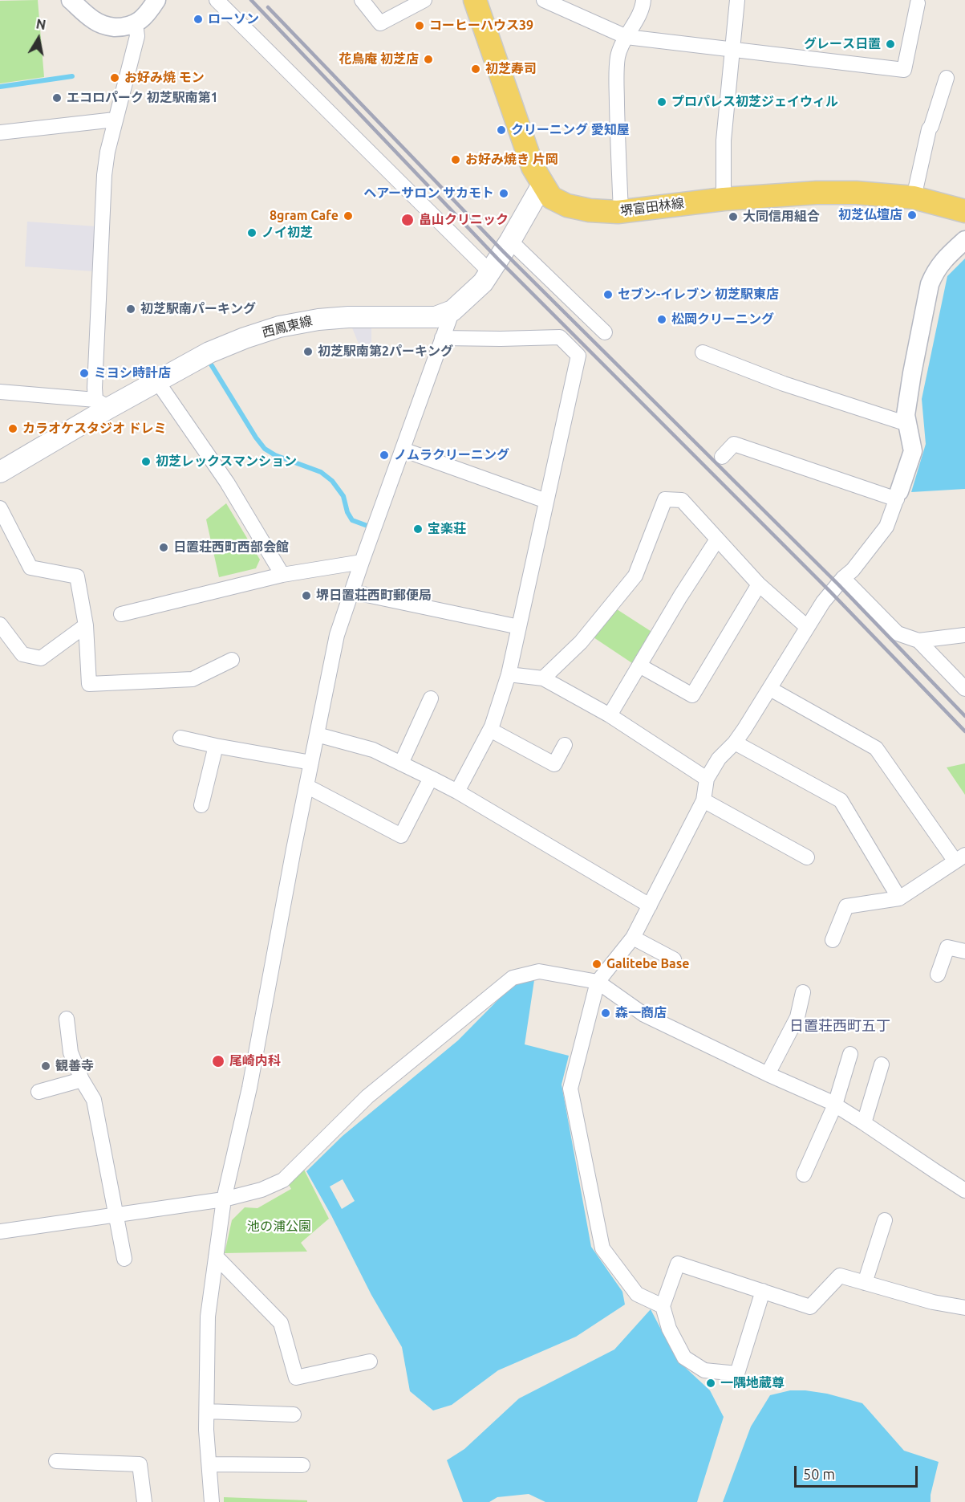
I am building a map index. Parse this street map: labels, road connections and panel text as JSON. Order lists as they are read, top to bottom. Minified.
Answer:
{"streets":{"main road":["堺富田林線","西鳳東線"]},"crossings":[["堺富田林線","西鳳東線"]],"districts":["日置荘西町五丁"],"parks":["池の浦公園"],"places":["ローソン","コーヒーハウス39","グレース日置","花鳥庵 初芝店","初芝寿司","お好み焼 モン","エコロパーク 初芝駅南第1","プロパレス初芝ジェイウィル","クリーニング 愛知屋","お好み焼き 片岡","ヘアーサロン サカモト","初芝仏壇店","8gram Cafe","大同信用組合","畠山クリニック","ノイ初芝","セブン-イレブン 初芝駅東店","初芝駅南パーキング","松岡クリーニング","初芝駅南第2パーキング","ミヨシ時計店","カラオケスタジオ ドレミ","ノムラクリーニング","初芝レックスマンション","宝楽荘","日置荘西町西部会館","堺日置荘西町郵便局","Galitebe Base","森一商店","尾崎内科","観善寺","一隅地蔵尊"],"scale_bar":"50 m","north":"top"}
